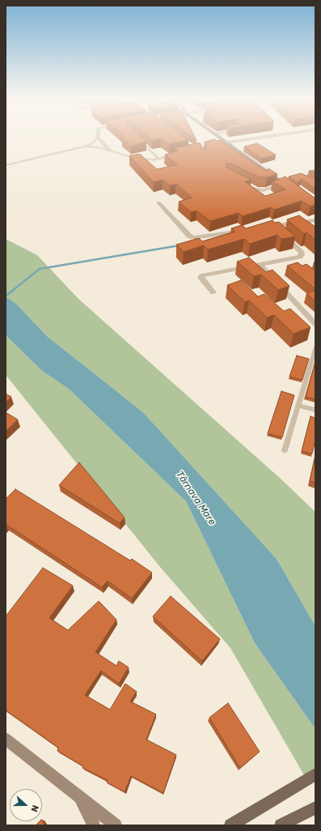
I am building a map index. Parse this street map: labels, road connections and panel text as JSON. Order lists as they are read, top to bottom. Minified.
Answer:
{"water":["Târnava Mare"],"north":"right"}
